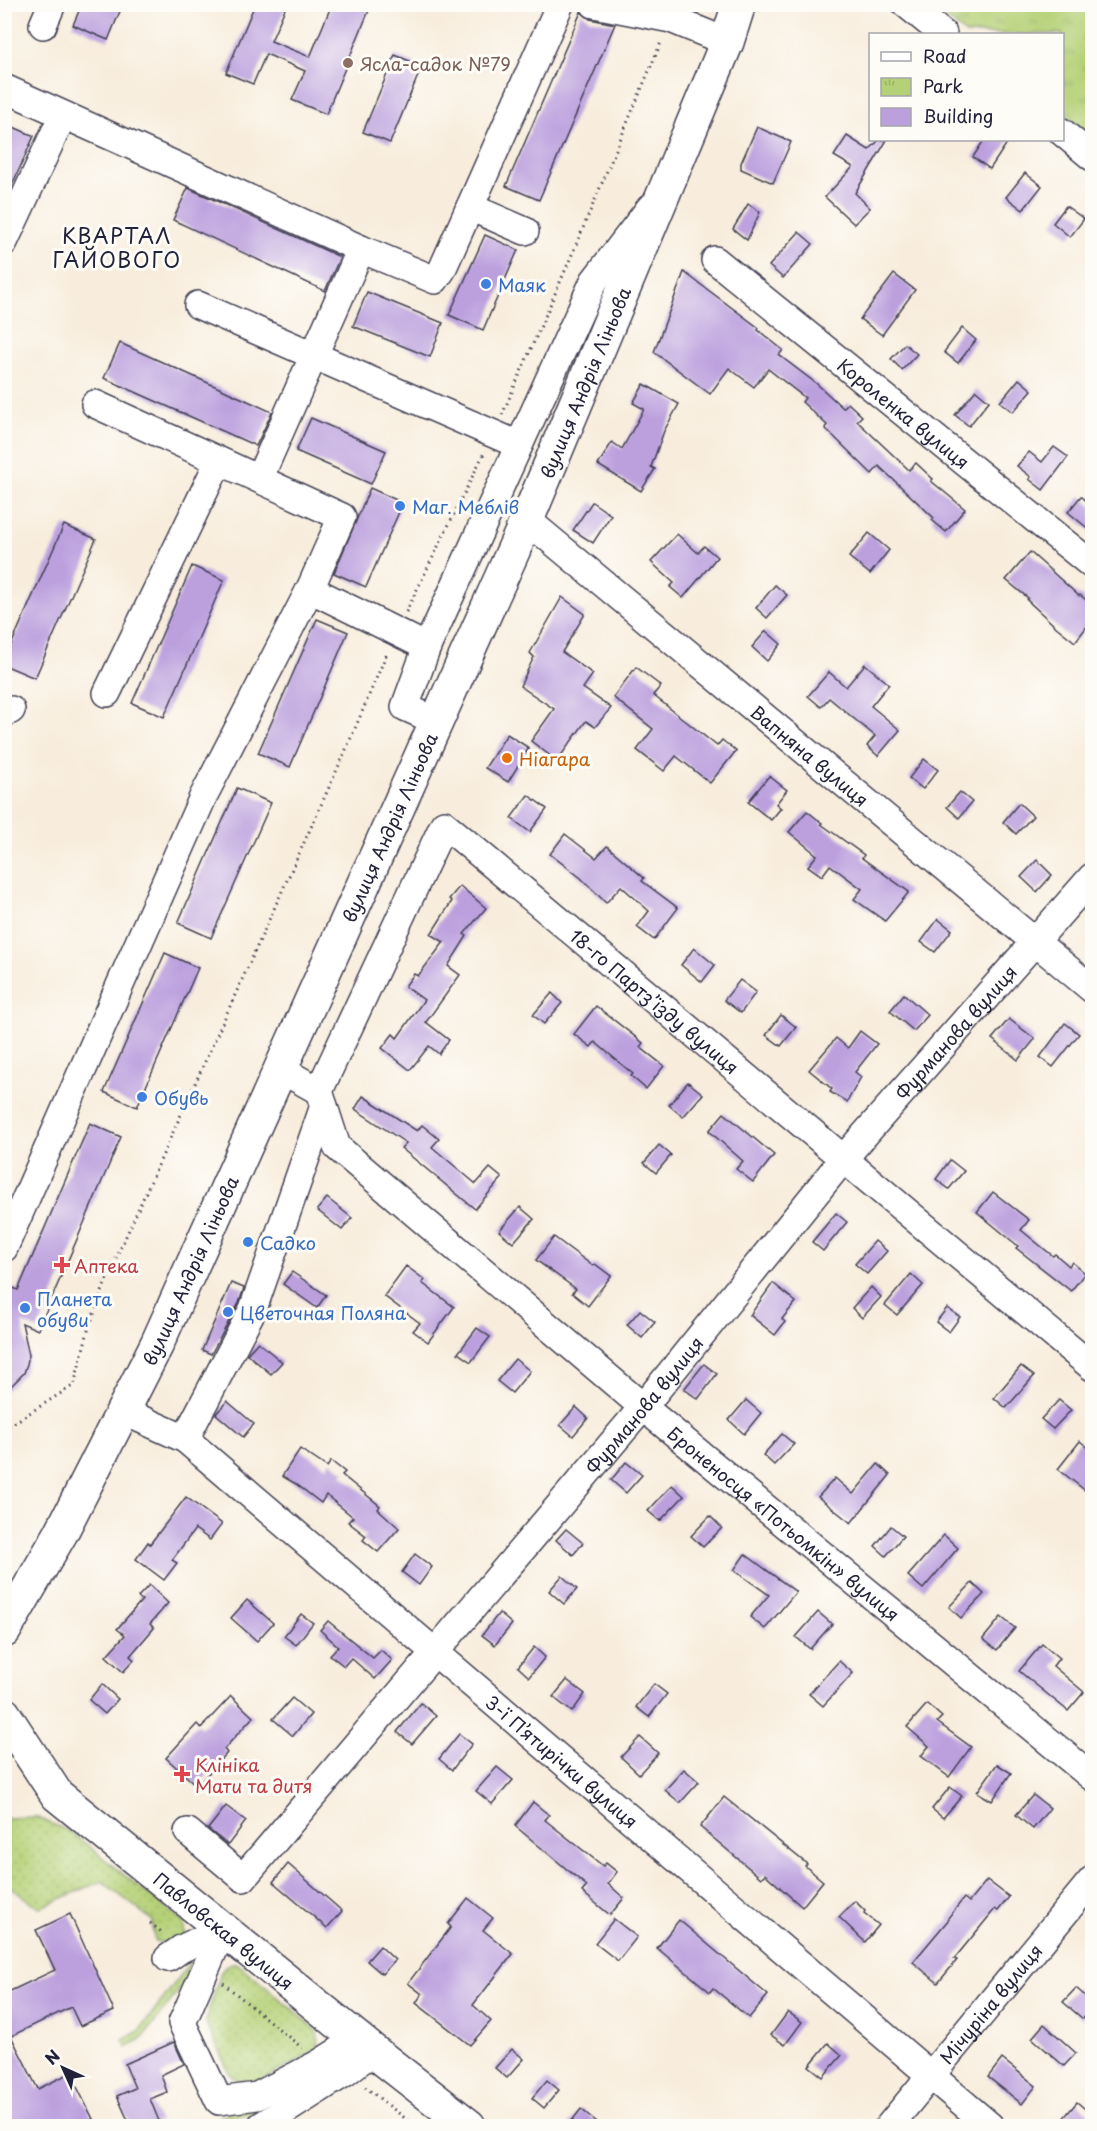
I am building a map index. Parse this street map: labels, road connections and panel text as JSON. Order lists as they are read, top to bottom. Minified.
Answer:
{"streets":{"main road":["вулиця Андрія Ліньова","Павловская вулиця"],"street":["Короленка вулиця","Вапняна вулиця","18-го Партз’їзду вулиця","Фурманова вулиця","Броненосця «Потьомкін» вулиця","3-ї П’ятирічки вулиця","Мічуріна вулиця"]},"crossings":[["вулиця Андрія Ліньова","Вапняна вулиця"],["вулиця Андрія Ліньова","3-ї П’ятирічки вулиця"],["Вапняна вулиця","Фурманова вулиця"],["18-го Партз’їзду вулиця","Фурманова вулиця"],["18-го Партз’їзду вулиця","Броненосця «Потьомкін» вулиця"],["Фурманова вулиця","Броненосця «Потьомкін» вулиця"],["Фурманова вулиця","3-ї П’ятирічки вулиця"],["3-ї П’ятирічки вулиця","Мічуріна вулиця"]],"districts":["КВАРТАЛ ГАЙОВОГО"],"places":{"other":["Ясла-садок №79","Маяк","Маг. Меблів","Ніагара","Обувь","Садко","Планета обуви","Цветочная Поляна"],"health":["Аптека","Клініка Мати та дитя"]},"legend":["Road","Park","Building"],"north":"top left"}
